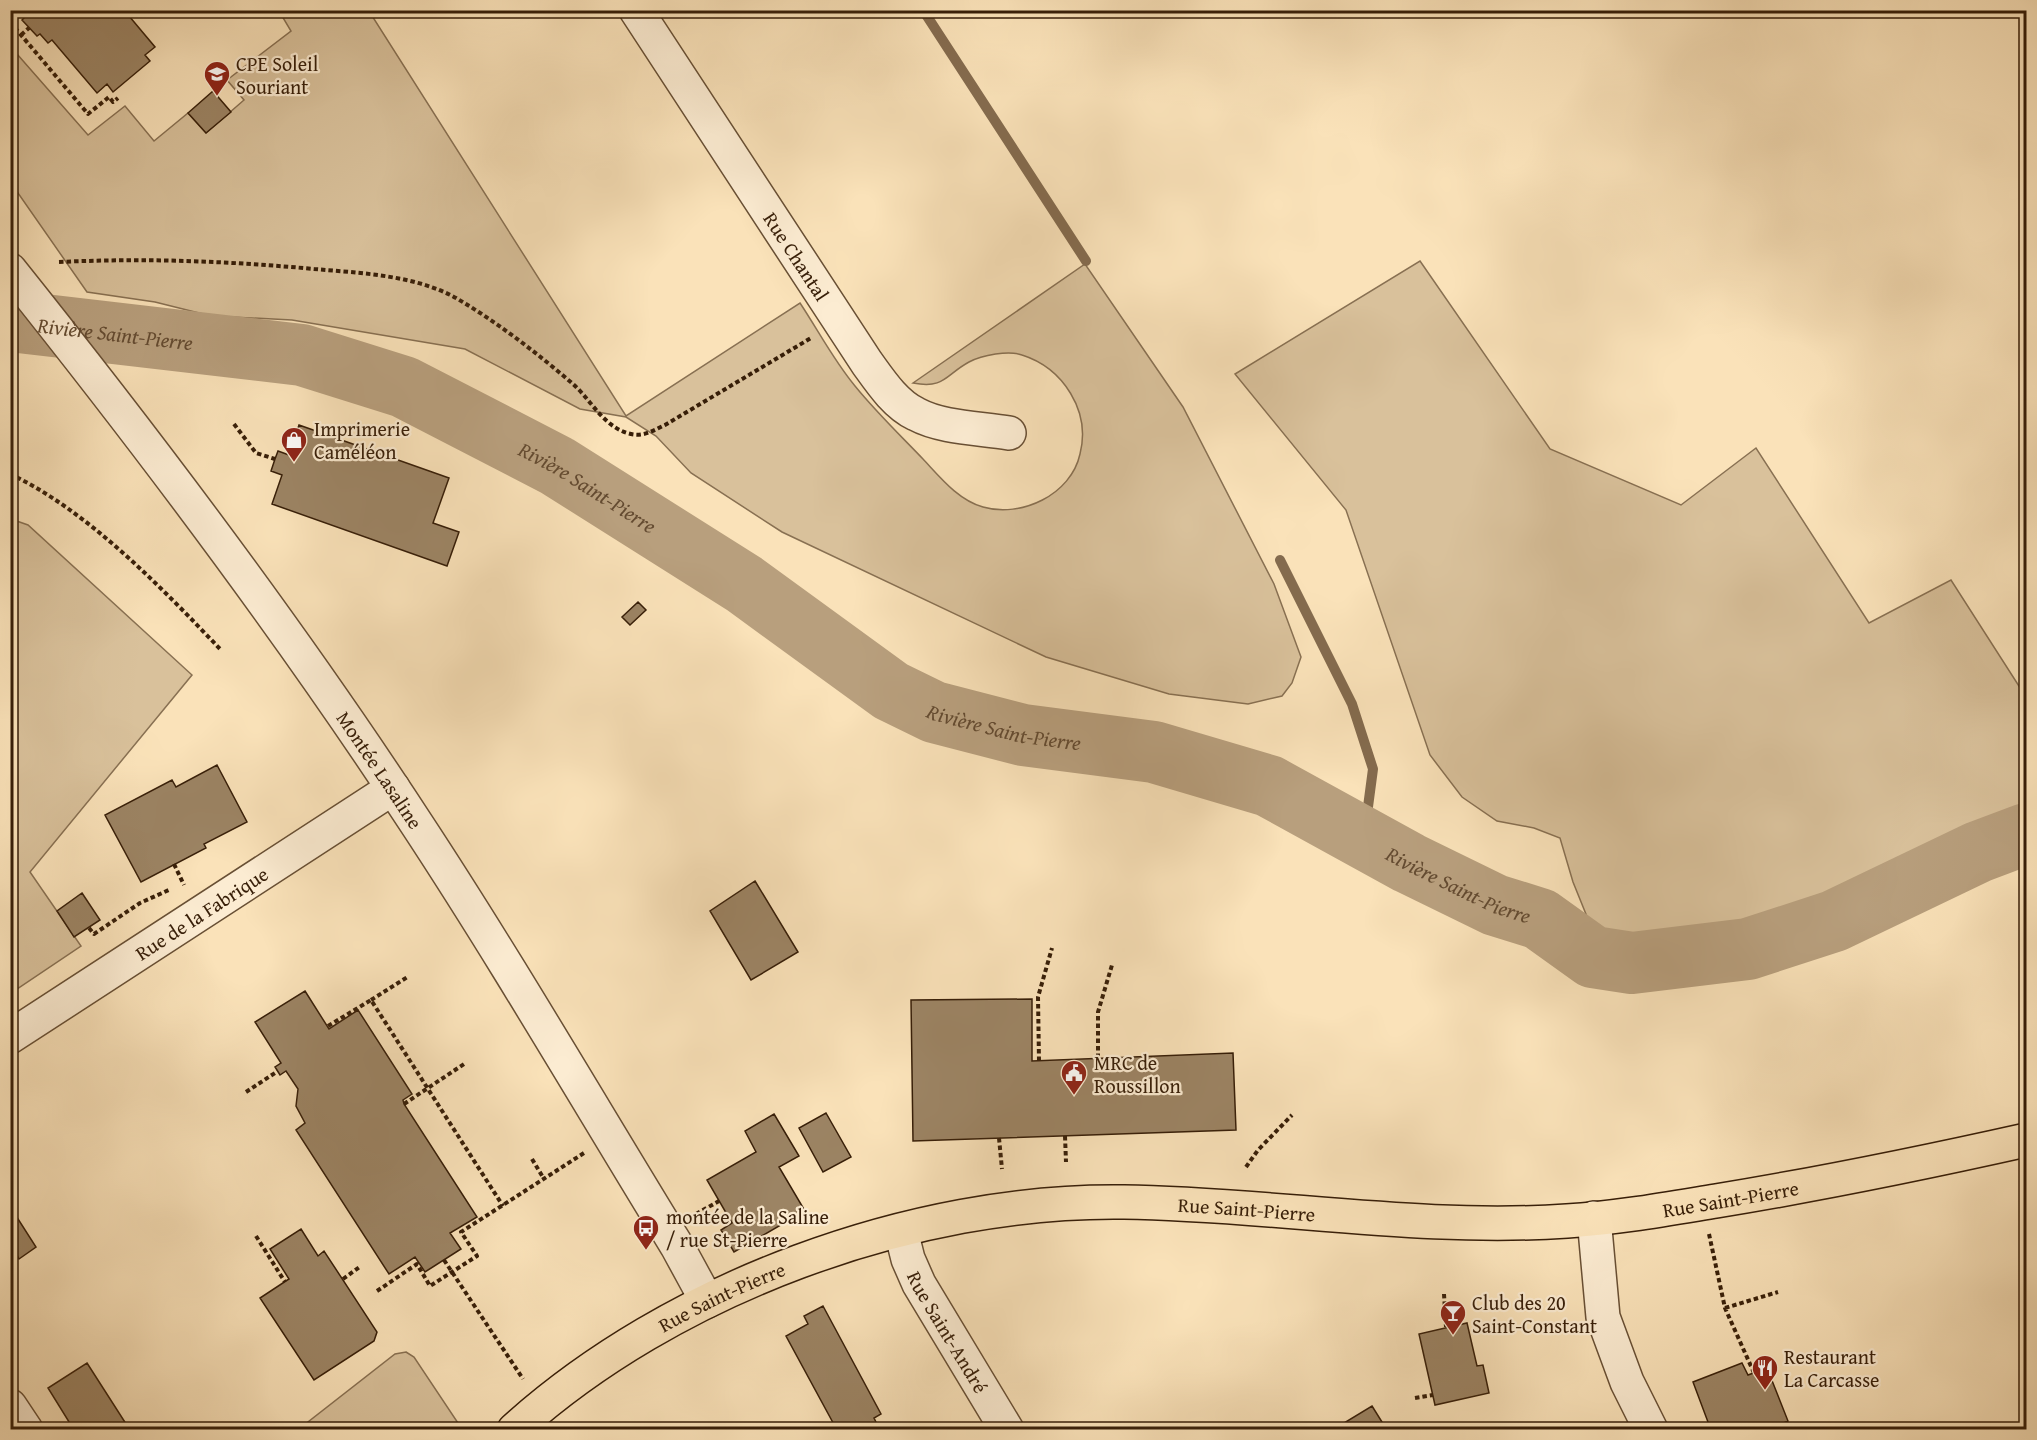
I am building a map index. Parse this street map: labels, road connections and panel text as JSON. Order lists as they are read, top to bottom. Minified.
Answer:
{"streets":{"main road":["Rue Saint-Pierre"],"street":["Rue Chantal","Montée Lasaline","Rue de la Fabrique","Rue Saint-André"]},"crossings":[["Montée Lasaline","Rue de la Fabrique"],["Montée Lasaline","Rue Saint-Pierre"],["Rue Saint-Pierre","Rue Saint-André"]],"water":["Rivière Saint-Pierre"],"places":{"school or university":["CPE Soleil Souriant"],"shop":["Imprimerie Caméléon"],"public building":["MRC de Roussillon"],"bus stop":["montée de la Saline / rue St-Pierre"],"bar":["Club des 20 Saint-Constant"],"restaurant":["Restaurant La Carcasse"]}}
